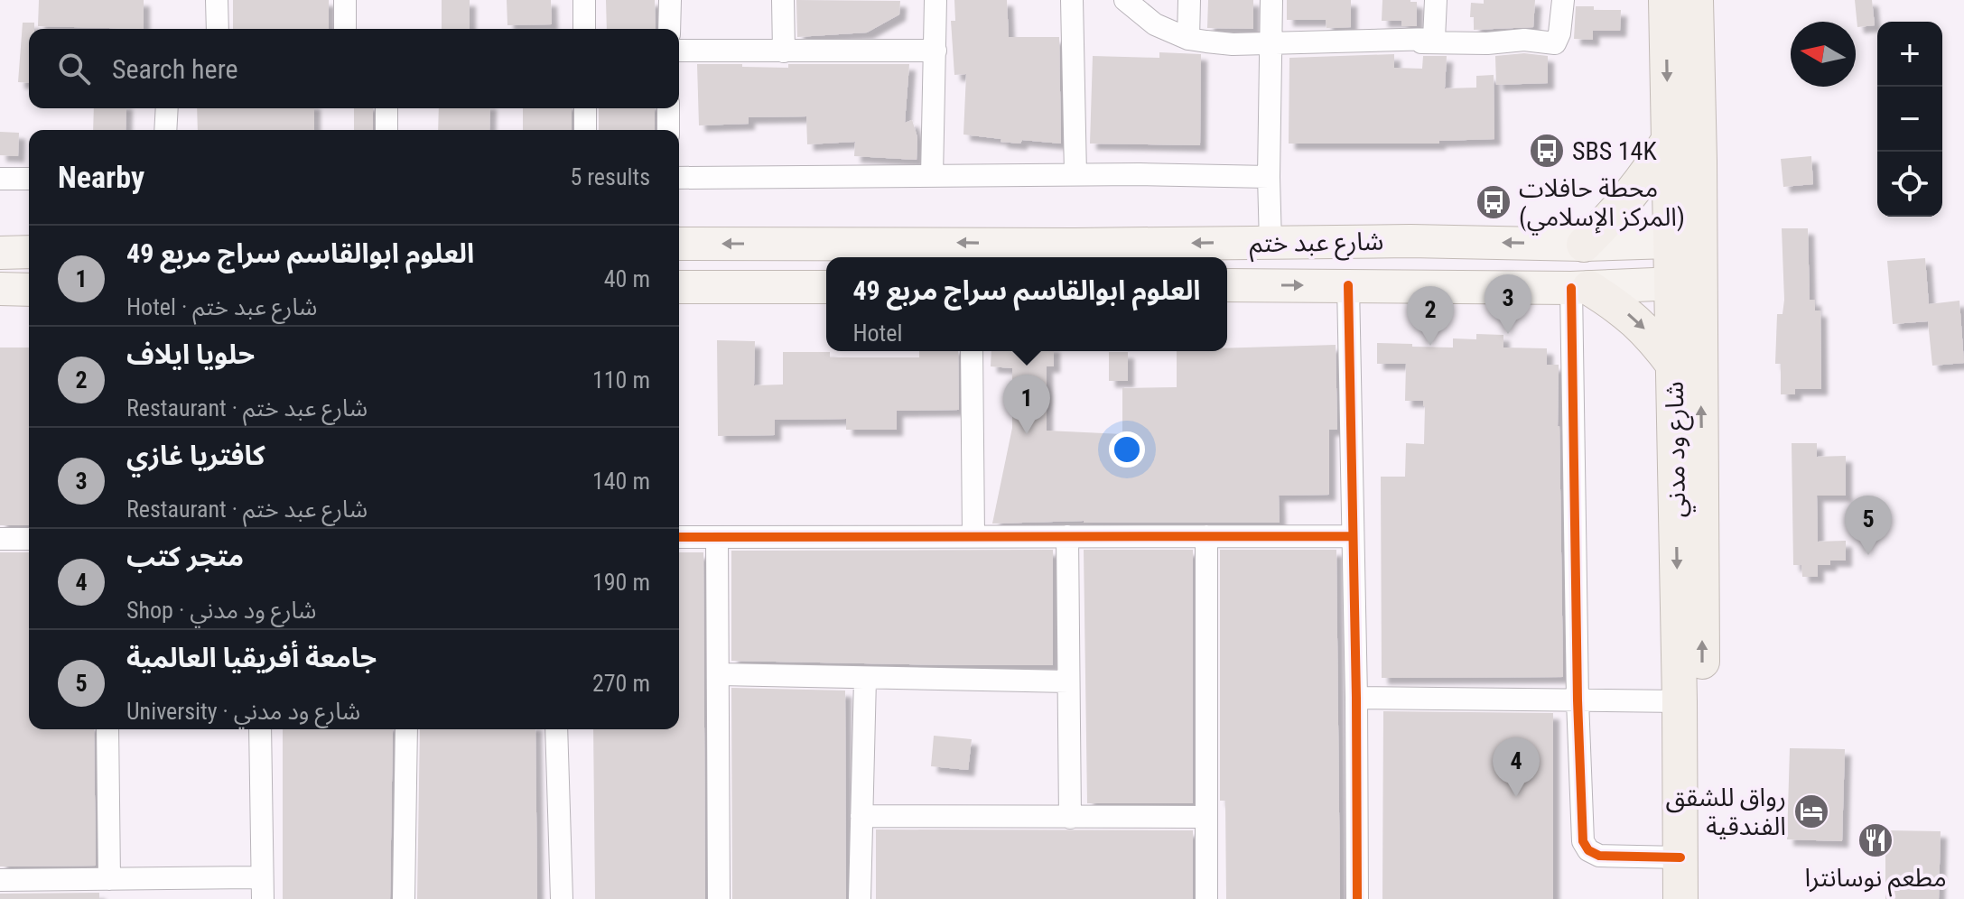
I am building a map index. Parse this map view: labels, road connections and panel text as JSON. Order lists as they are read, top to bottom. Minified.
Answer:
{"streets":{"highway":["شارع ود مدني"],"main road":["شارع عبد ختم"]},"crossings":[["شارع عبد ختم","شارع ود مدني"]],"places":{"bus stop":["SBS 14K","محطة حافلات (المركز الإسلامي)"],"hotel":["رواق للشقق الفندقية"],"restaurant":["مطعم نوسانترا"]},"north":"left","page":{"map_buttons":["+","−"],"search":"Search here","heading":["Nearby","5 results"],"list":[{"mark":"1","name":"العلوم ابوالقاسم سراج مربع 49","note":"Hotel · شارع عبد ختم","value":"40 m"},{"mark":"2","name":"حلويا ايلاف","note":"Restaurant · شارع عبد ختم","value":"110 m"},{"mark":"3","name":"كافتريا غازي","note":"Restaurant · شارع عبد ختم","value":"140 m"},{"mark":"4","name":"متجر كتب","note":"Shop · شارع ود مدني","value":"190 m"},{"mark":"5","name":"جامعة أفريقيا العالمية","note":"University · شارع ود مدني","value":"270 m"}],"popup":["العلوم ابوالقاسم سراج مربع 49","Hotel"],"pins":["3","2","1","5","4"]}}
